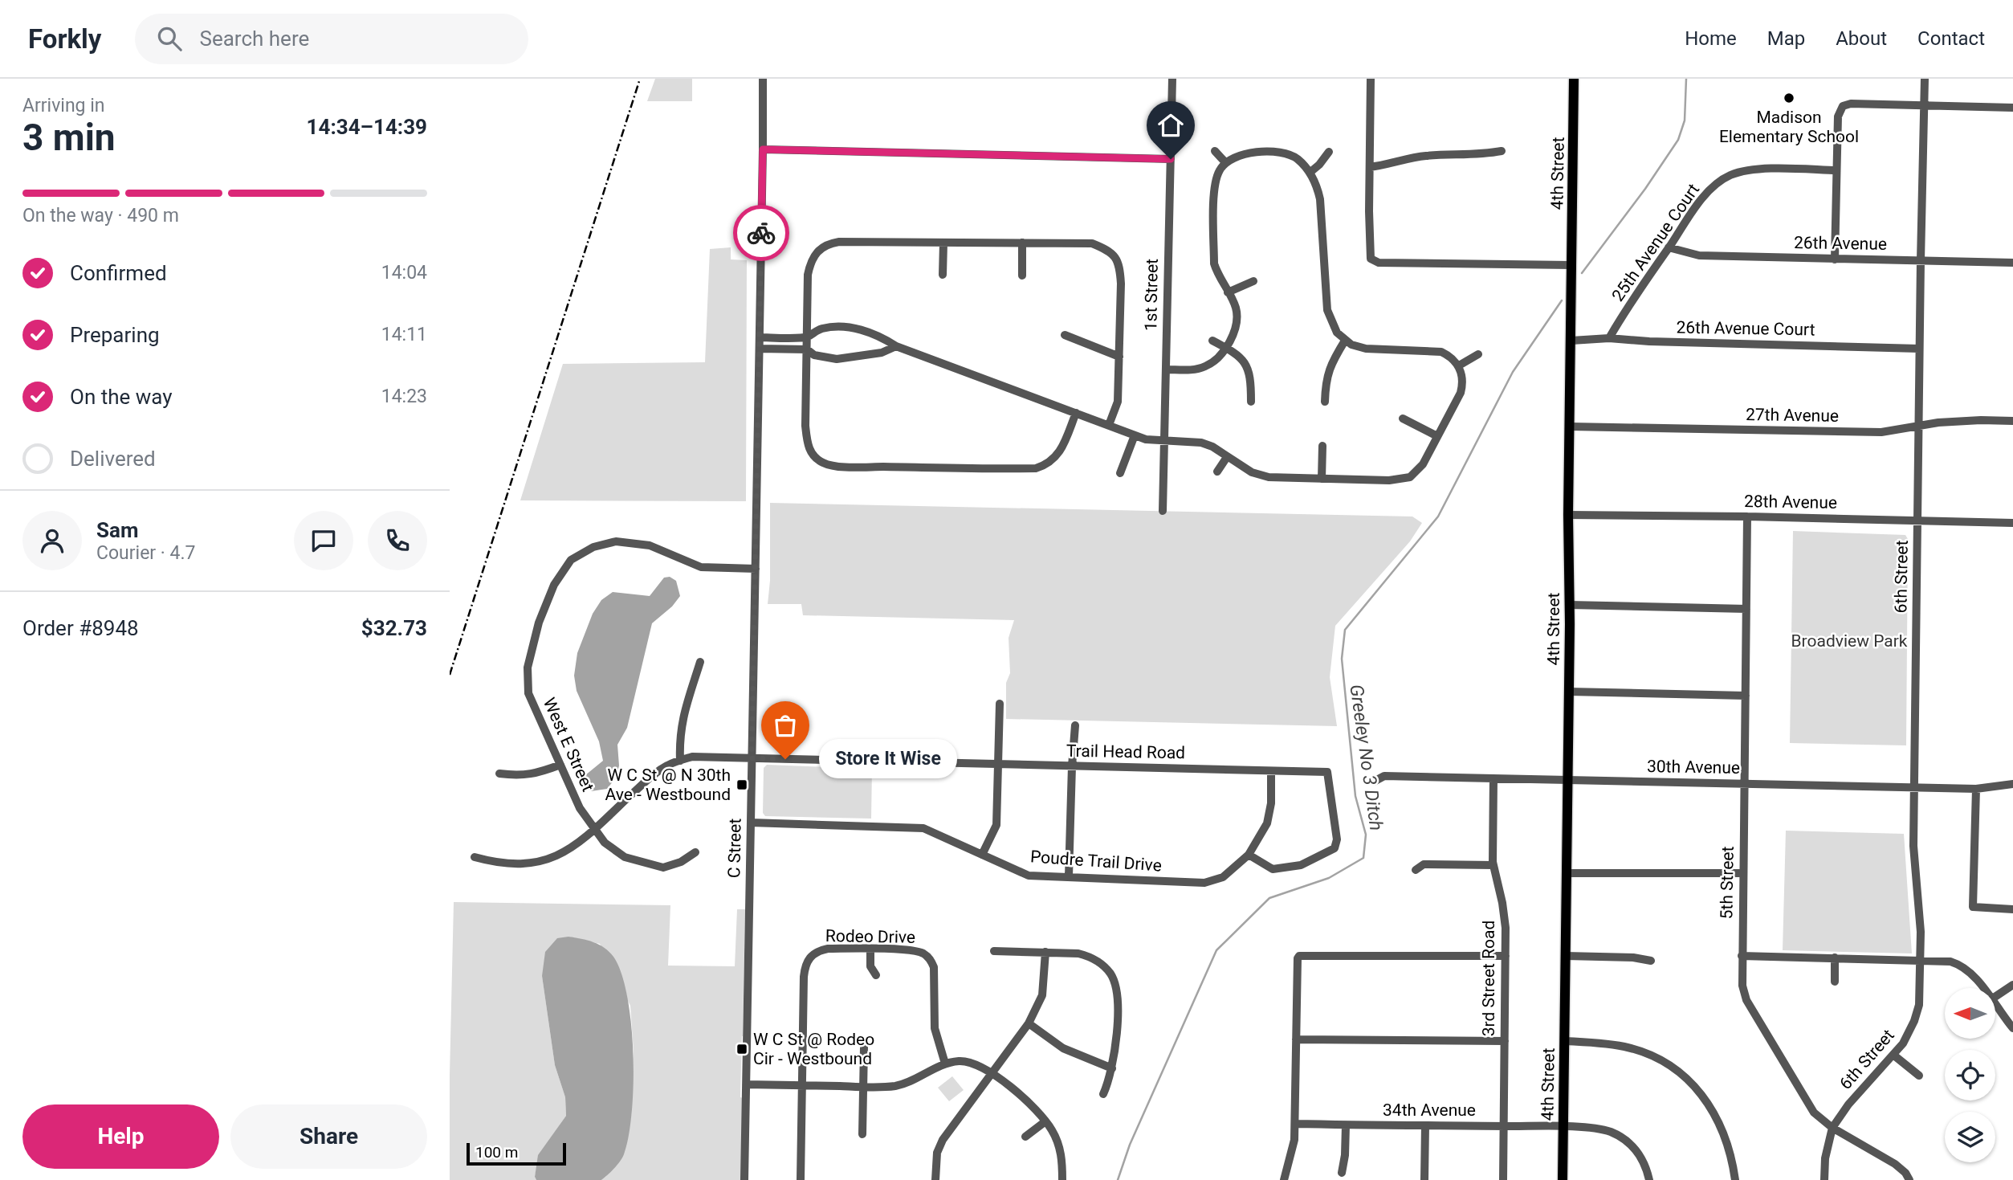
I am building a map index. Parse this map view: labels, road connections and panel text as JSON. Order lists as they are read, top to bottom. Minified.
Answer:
{"streets":{"main road":["4th Street"],"street":["25th Avenue Court","26th Avenue","1st Street","26th Avenue Court","27th Avenue","28th Avenue","6th Street","West E Street","Trail Head Road","30th Avenue","C Street","Poudre Trail Drive","5th Street","Rodeo Drive","3rd Street Road","34th Avenue"]},"crossings":[["4th Street","26th Avenue Court"],["4th Street","27th Avenue"],["4th Street","28th Avenue"],["4th Street","30th Avenue"],["4th Street","34th Avenue"],["25th Avenue Court","26th Avenue"],["25th Avenue Court","26th Avenue Court"],["26th Avenue","6th Street"],["26th Avenue Court","6th Street"],["27th Avenue","6th Street"],["28th Avenue","6th Street"],["28th Avenue","5th Street"],["6th Street","30th Avenue"],["6th Street","5th Street"],["West E Street","Trail Head Road"],["West E Street","C Street"],["Trail Head Road","C Street"],["Trail Head Road","Poudre Trail Drive"],["30th Avenue","5th Street"],["30th Avenue","3rd Street Road"],["C Street","Poudre Trail Drive"],["3rd Street Road","34th Avenue"]],"water":["Greeley No 3 Ditch"],"parks":["Broadview Park"],"places":{"other":["Madison Elementary School","Store It Wise"],"transit":["W C St @ N 30th Ave - Westbound","W C St @ Rodeo Cir - Westbound"]},"scale_bar":"100 m","north":"left","page":{"header":"Forkly","search":"Search here","nav":["Home","Map","About","Contact"],"heading":["3 min","Arriving in","14:34–14:39"],"panel":["Sam","Courier · 4.7","Order #8948","$32.73"],"bar":"On the way · 490 m","list":[["Confirmed","14:04"],["Preparing","14:11"],["On the way","14:23"],"Delivered"],"bubble":"Store It Wise","buttons":["Help","Share"],"scale":"100 m"}}
